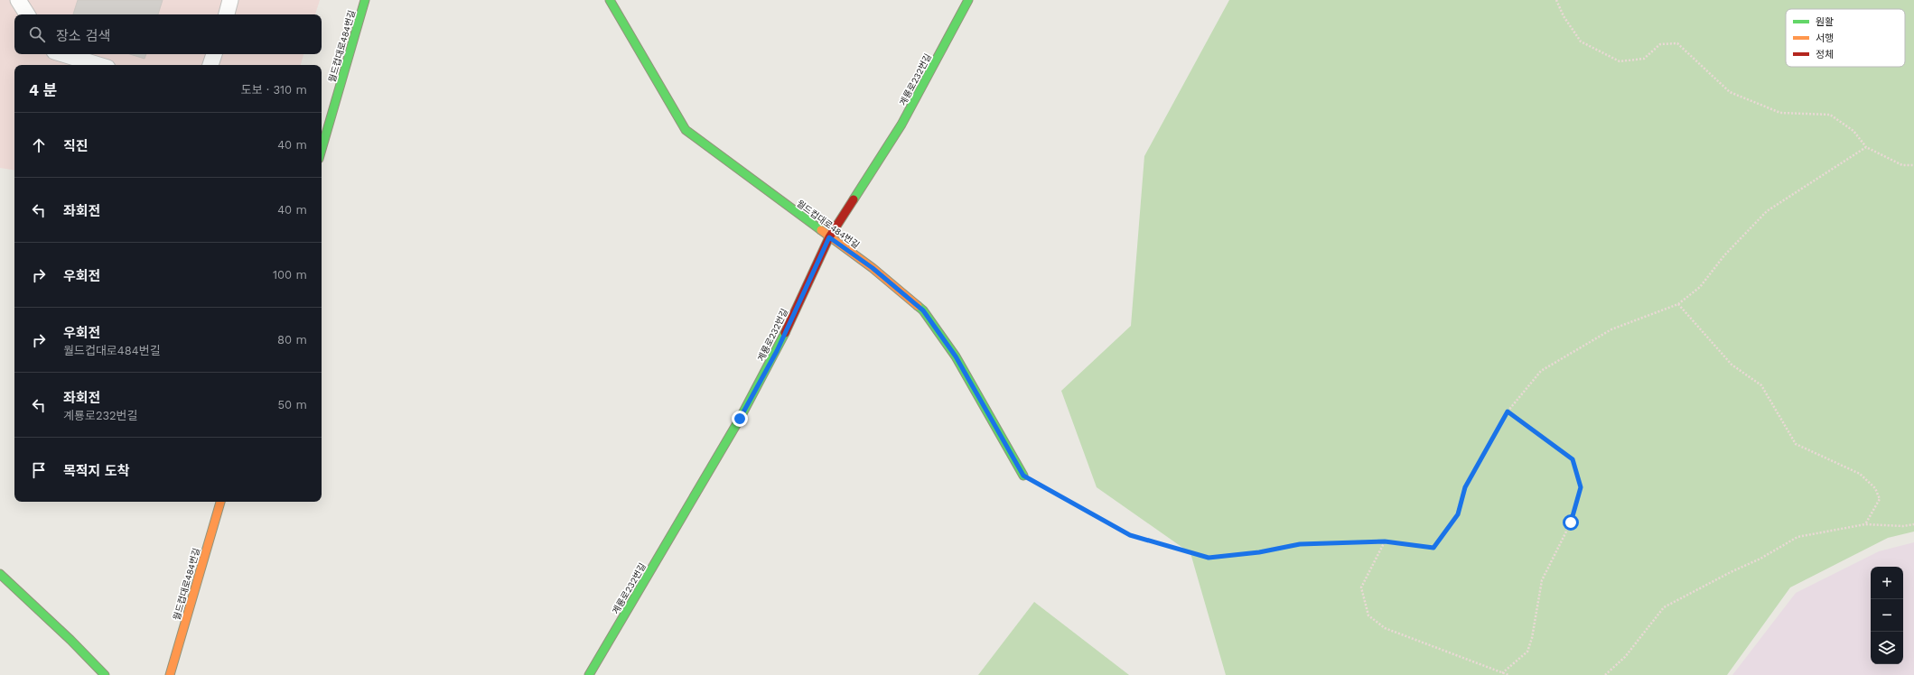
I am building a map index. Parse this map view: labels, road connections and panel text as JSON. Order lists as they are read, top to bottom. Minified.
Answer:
{"streets":{"street":["월드컵대로484번길","계룡로232번길"]},"crossings":[["월드컵대로484번길","계룡로232번길"]],"legend":["원활","서행","정체"],"page":{"search":"장소 검색","heading":["4 분","도보 · 310 m"],"list":[["직진","40 m"],["좌회전","40 m"],["우회전","100 m"],["우회전","월드컵대로484번길","80 m"],["좌회전","계룡로232번길","50 m"],"목적지 도착"],"map_buttons":["+","−"]}}
